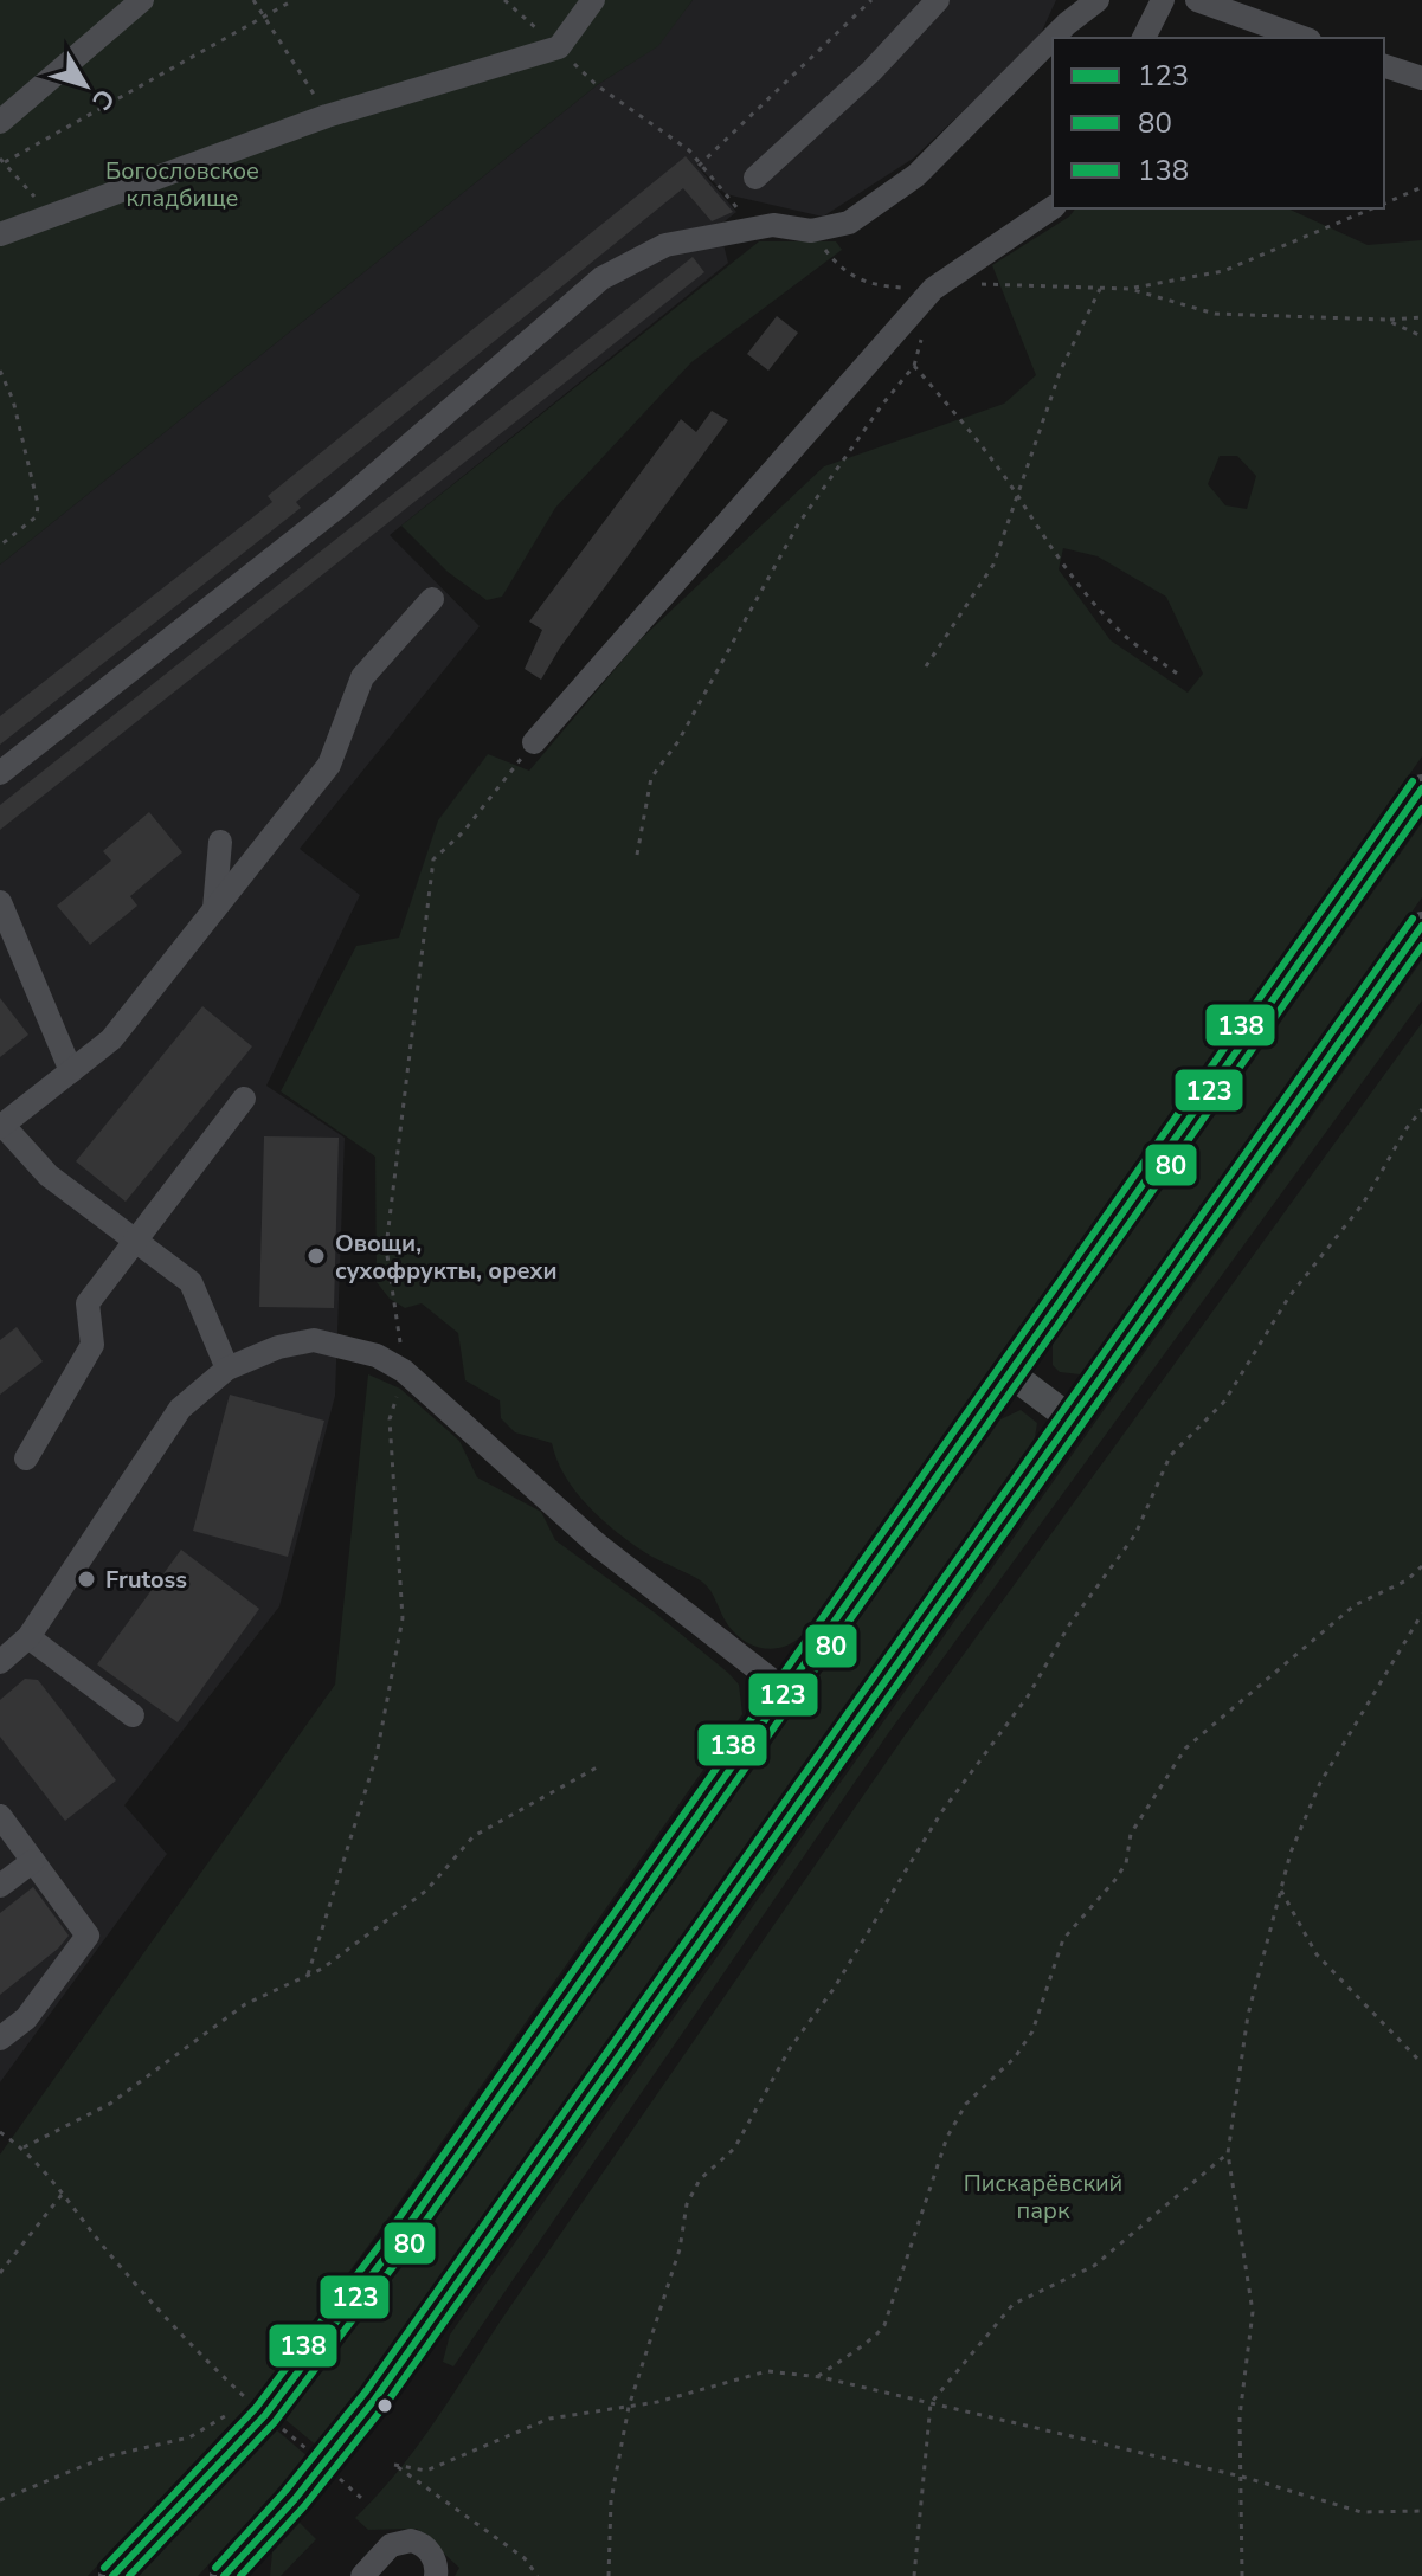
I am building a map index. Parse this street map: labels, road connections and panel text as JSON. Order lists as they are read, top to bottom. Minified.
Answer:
{"parks":["Богословское кладбище","Пискарёвский парк"],"places":["Овощи, сухофрукты, орехи","Frutoss"],"lines":["transit line 138","transit line 123","transit line 80"],"legend":["123","80","138"],"north":"bottom right"}
